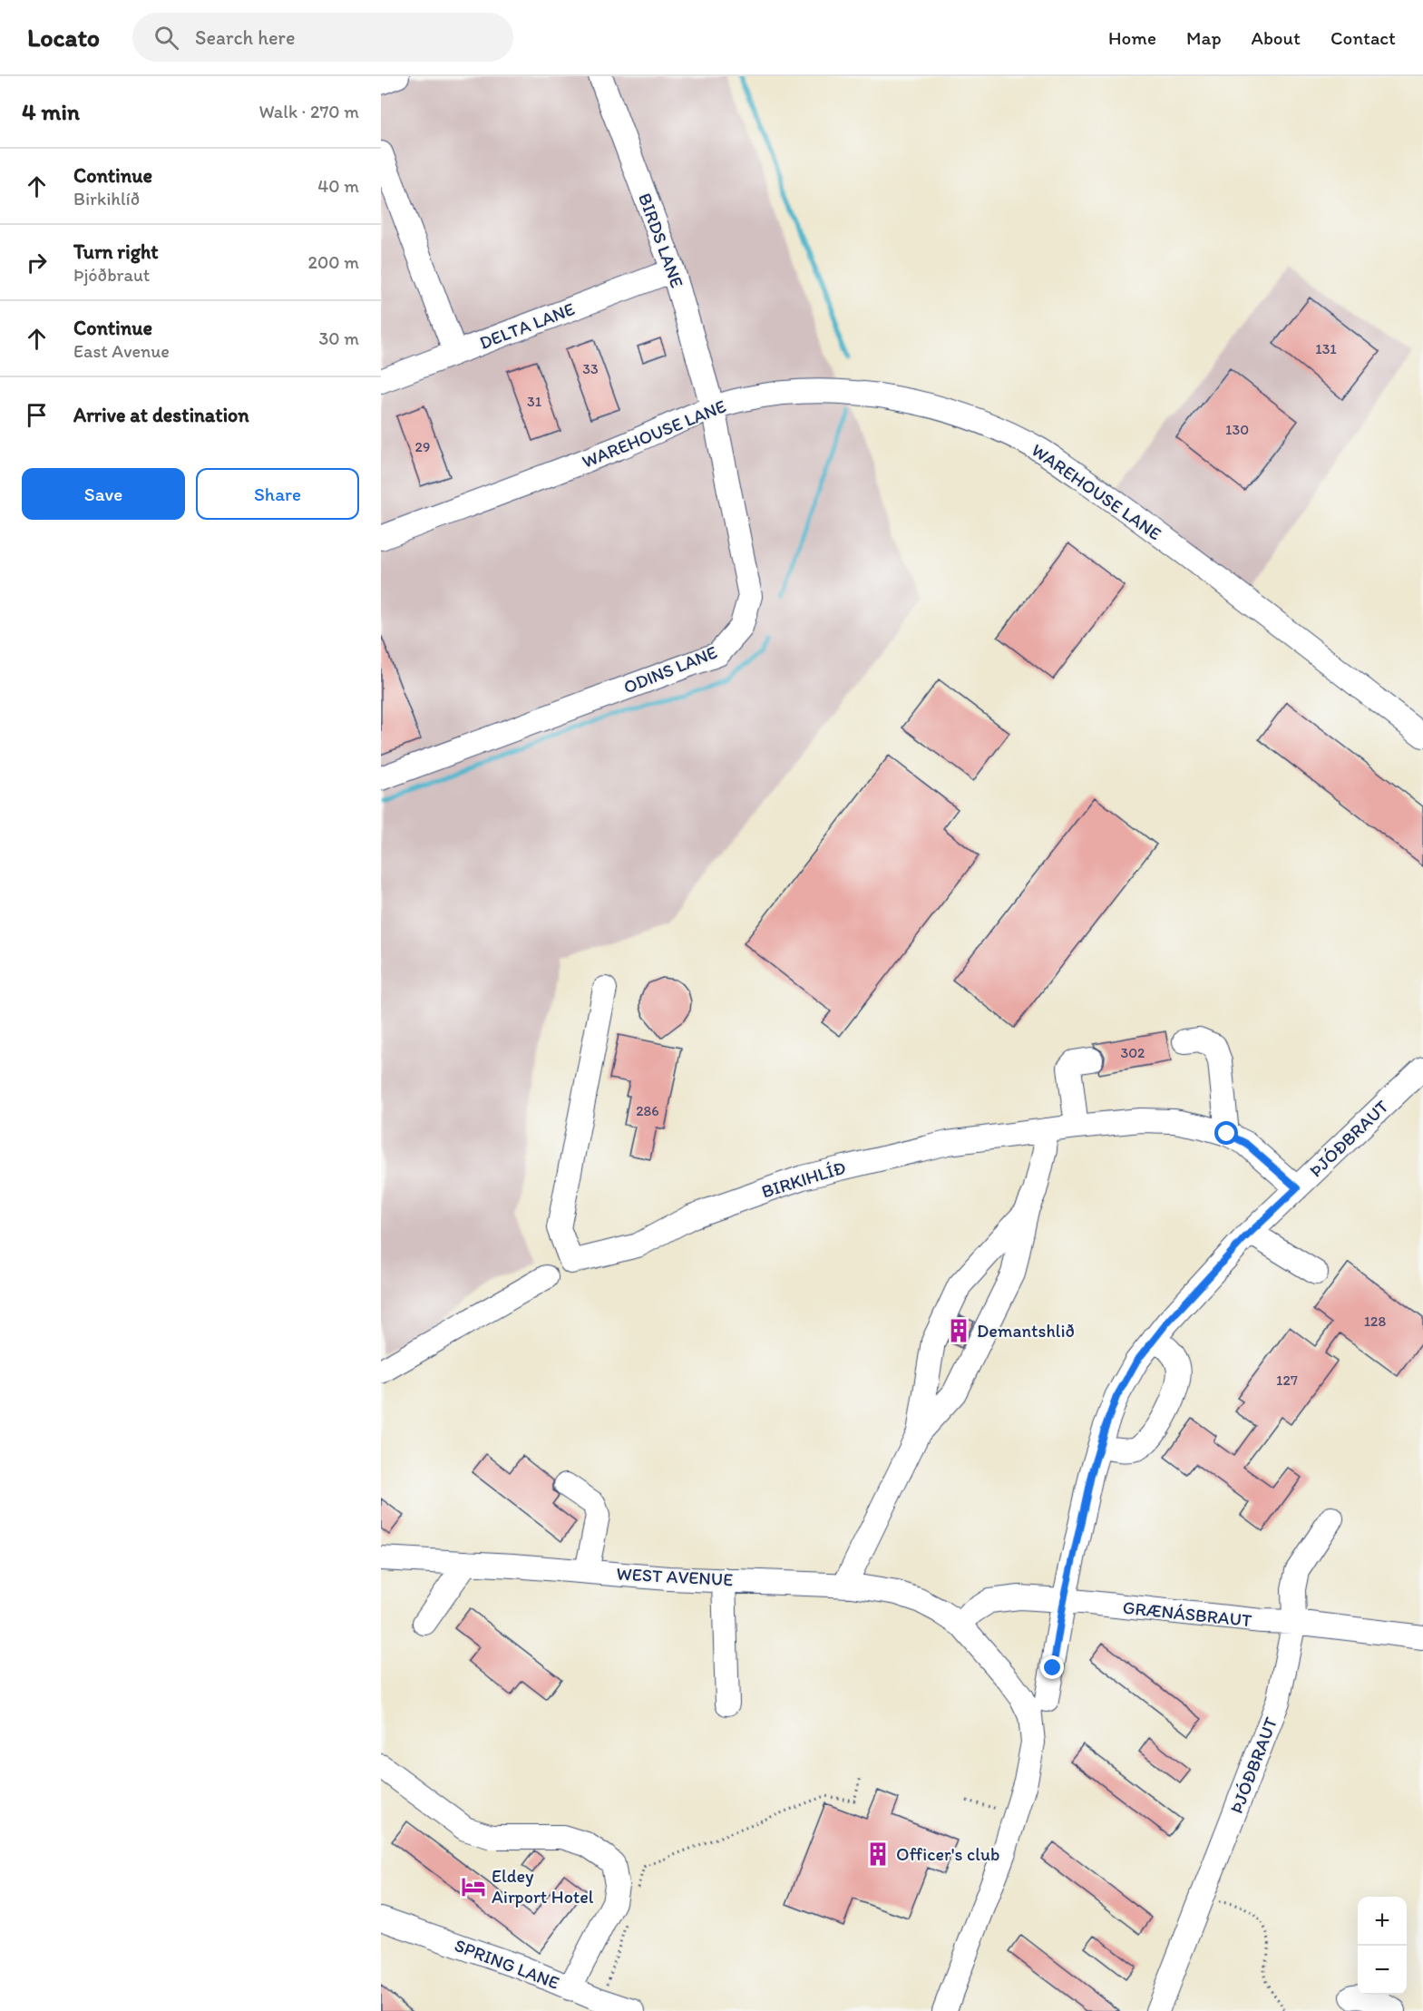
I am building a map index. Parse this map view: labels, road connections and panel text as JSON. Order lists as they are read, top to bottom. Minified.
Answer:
{"streets":{"street":["BIRDS LANE","DELTA LANE","WAREHOUSE LANE","ODINS LANE","ÞJÓÐBRAUT","BIRKIHLÍÐ","WEST AVENUE","GRÆNÁSBRAUT","SPRING LANE"]},"crossings":[["BIRDS LANE","DELTA LANE"],["BIRDS LANE","WAREHOUSE LANE"],["BIRDS LANE","ODINS LANE"],["WAREHOUSE LANE","ODINS LANE"],["ÞJÓÐBRAUT","BIRKIHLÍÐ"],["ÞJÓÐBRAUT","GRÆNÁSBRAUT"],["WEST AVENUE","GRÆNÁSBRAUT"]],"places":{"building":["Demantshlið","Officer's club"],"hotel":["Eldey Airport Hotel"]},"house_numbers":["131","33","31","130","29","302","286","128","127"],"page":{"header":"Locato","search":"Search here","nav":["Home","Map","About","Contact"],"heading":["4 min","Walk · 270 m"],"list":[["Continue","Birkihlíð","40 m"],["Turn right","Þjóðbraut","200 m"],["Continue","East Avenue","30 m"],"Arrive at destination"],"buttons":["Save","Share"],"map_buttons":["+","−"]}}
